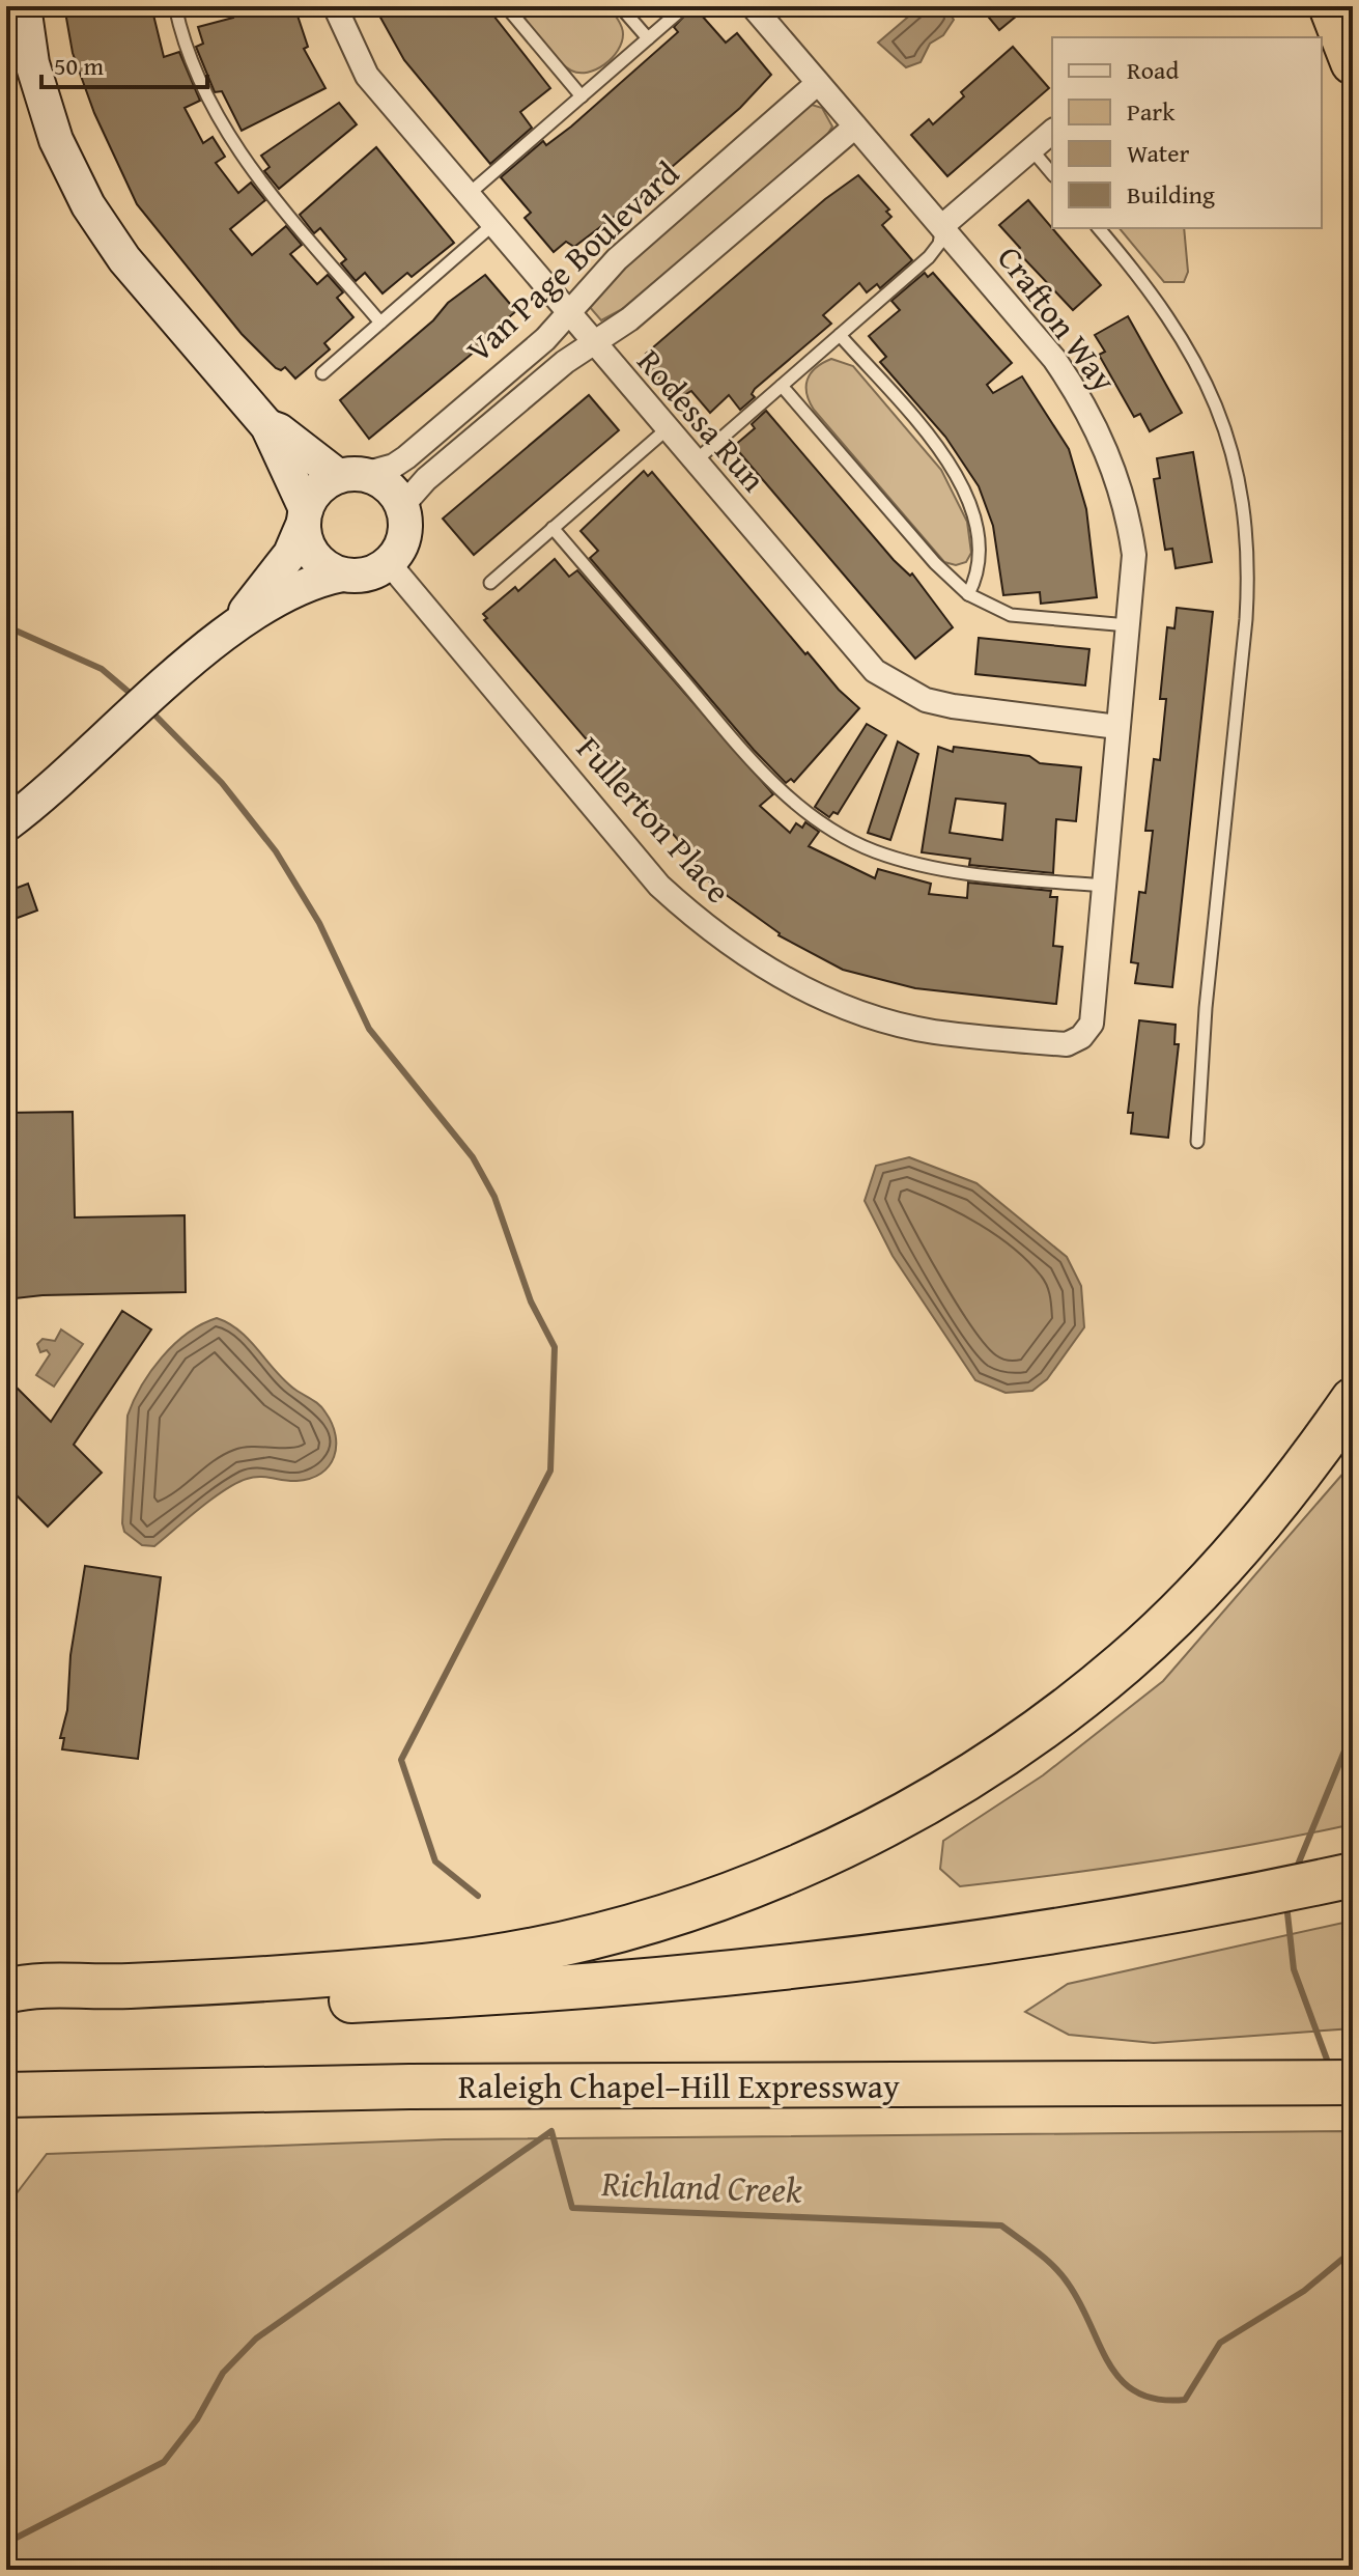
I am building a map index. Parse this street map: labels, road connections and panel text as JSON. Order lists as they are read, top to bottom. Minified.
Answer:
{"streets":{"highway":["Raleigh Chapel–Hill Expressway"],"street":["Van Page Boulevard","Crafton Way","Rodessa Run","Fullerton Place"]},"crossings":[["Van Page Boulevard","Crafton Way"],["Van Page Boulevard","Rodessa Run"],["Van Page Boulevard","Fullerton Place"],["Crafton Way","Rodessa Run"],["Crafton Way","Fullerton Place"]],"water":["Richland Creek"],"legend":["Road","Park","Water","Building"],"scale_bar":"50 m"}
